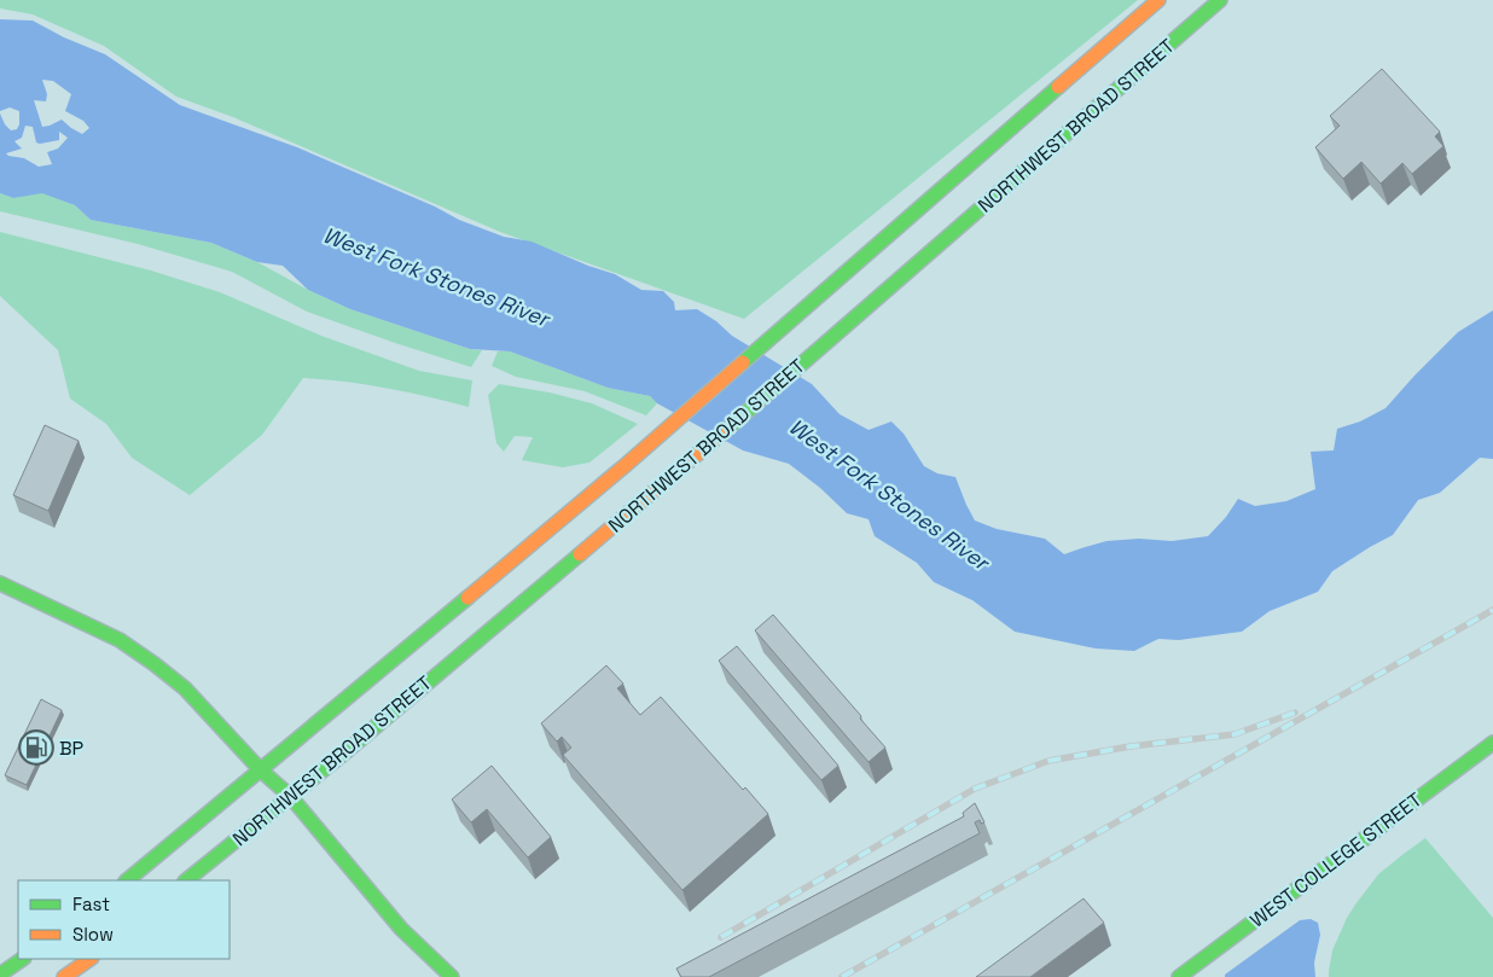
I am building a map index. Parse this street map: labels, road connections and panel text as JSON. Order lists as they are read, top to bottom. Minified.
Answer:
{"streets":{"main road":["NORTHWEST BROAD STREET","WEST COLLEGE STREET"]},"water":["West Fork Stones River"],"places":{"fuel station":["BP"]},"legend":["Fast","Slow"]}
